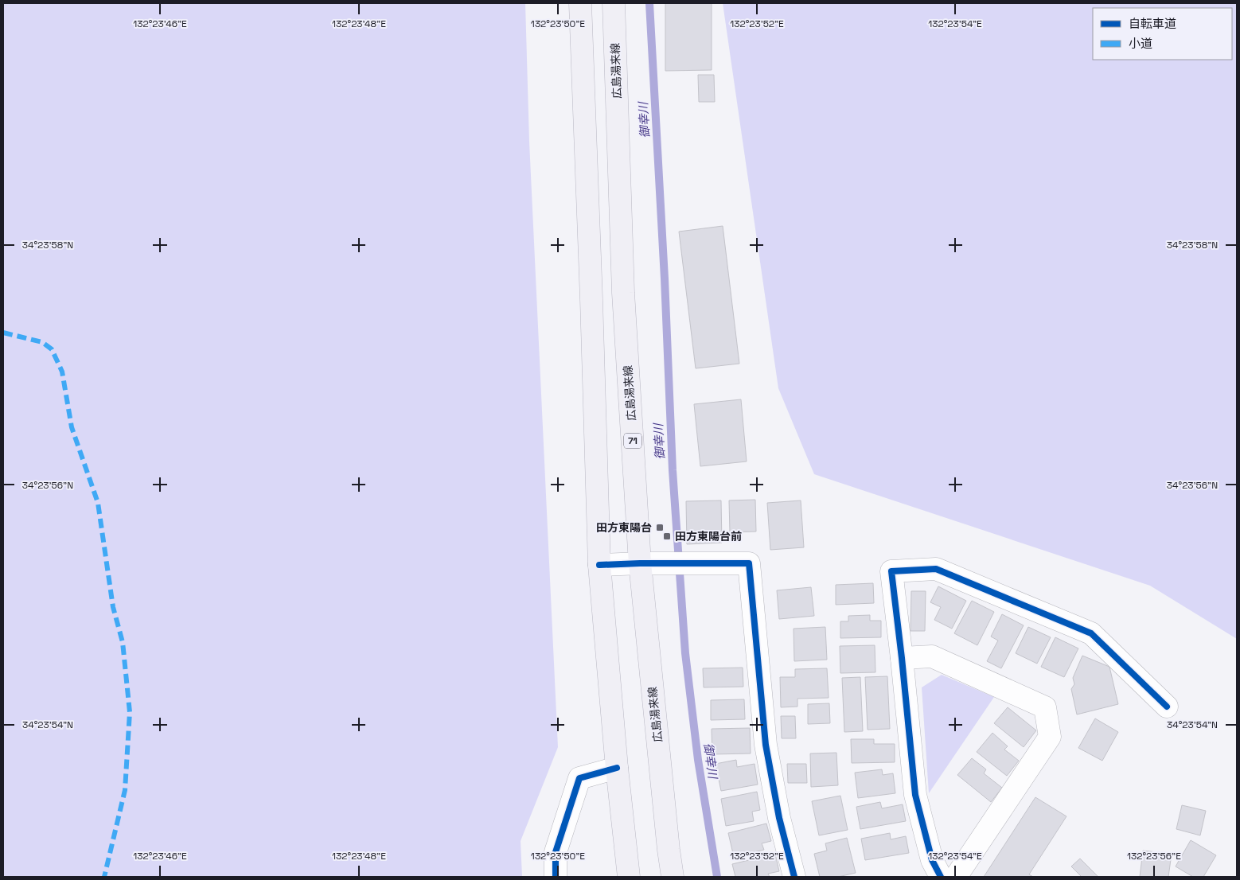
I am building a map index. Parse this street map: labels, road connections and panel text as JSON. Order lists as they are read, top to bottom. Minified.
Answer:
{"streets":{"main road":["広島湯来線","71"]},"water":["御幸川"],"places":{"transit":["田方東陽台","田方東陽台前"]},"legend":["自転車道","小道"],"coordinates":["132°23'46\"E","132°23'48\"E","132°23'50\"E","132°23'52\"E","132°23'54\"E","34°23'58\"N","34°23'56\"N","34°23'54\"N","132°23'56\"E"]}
